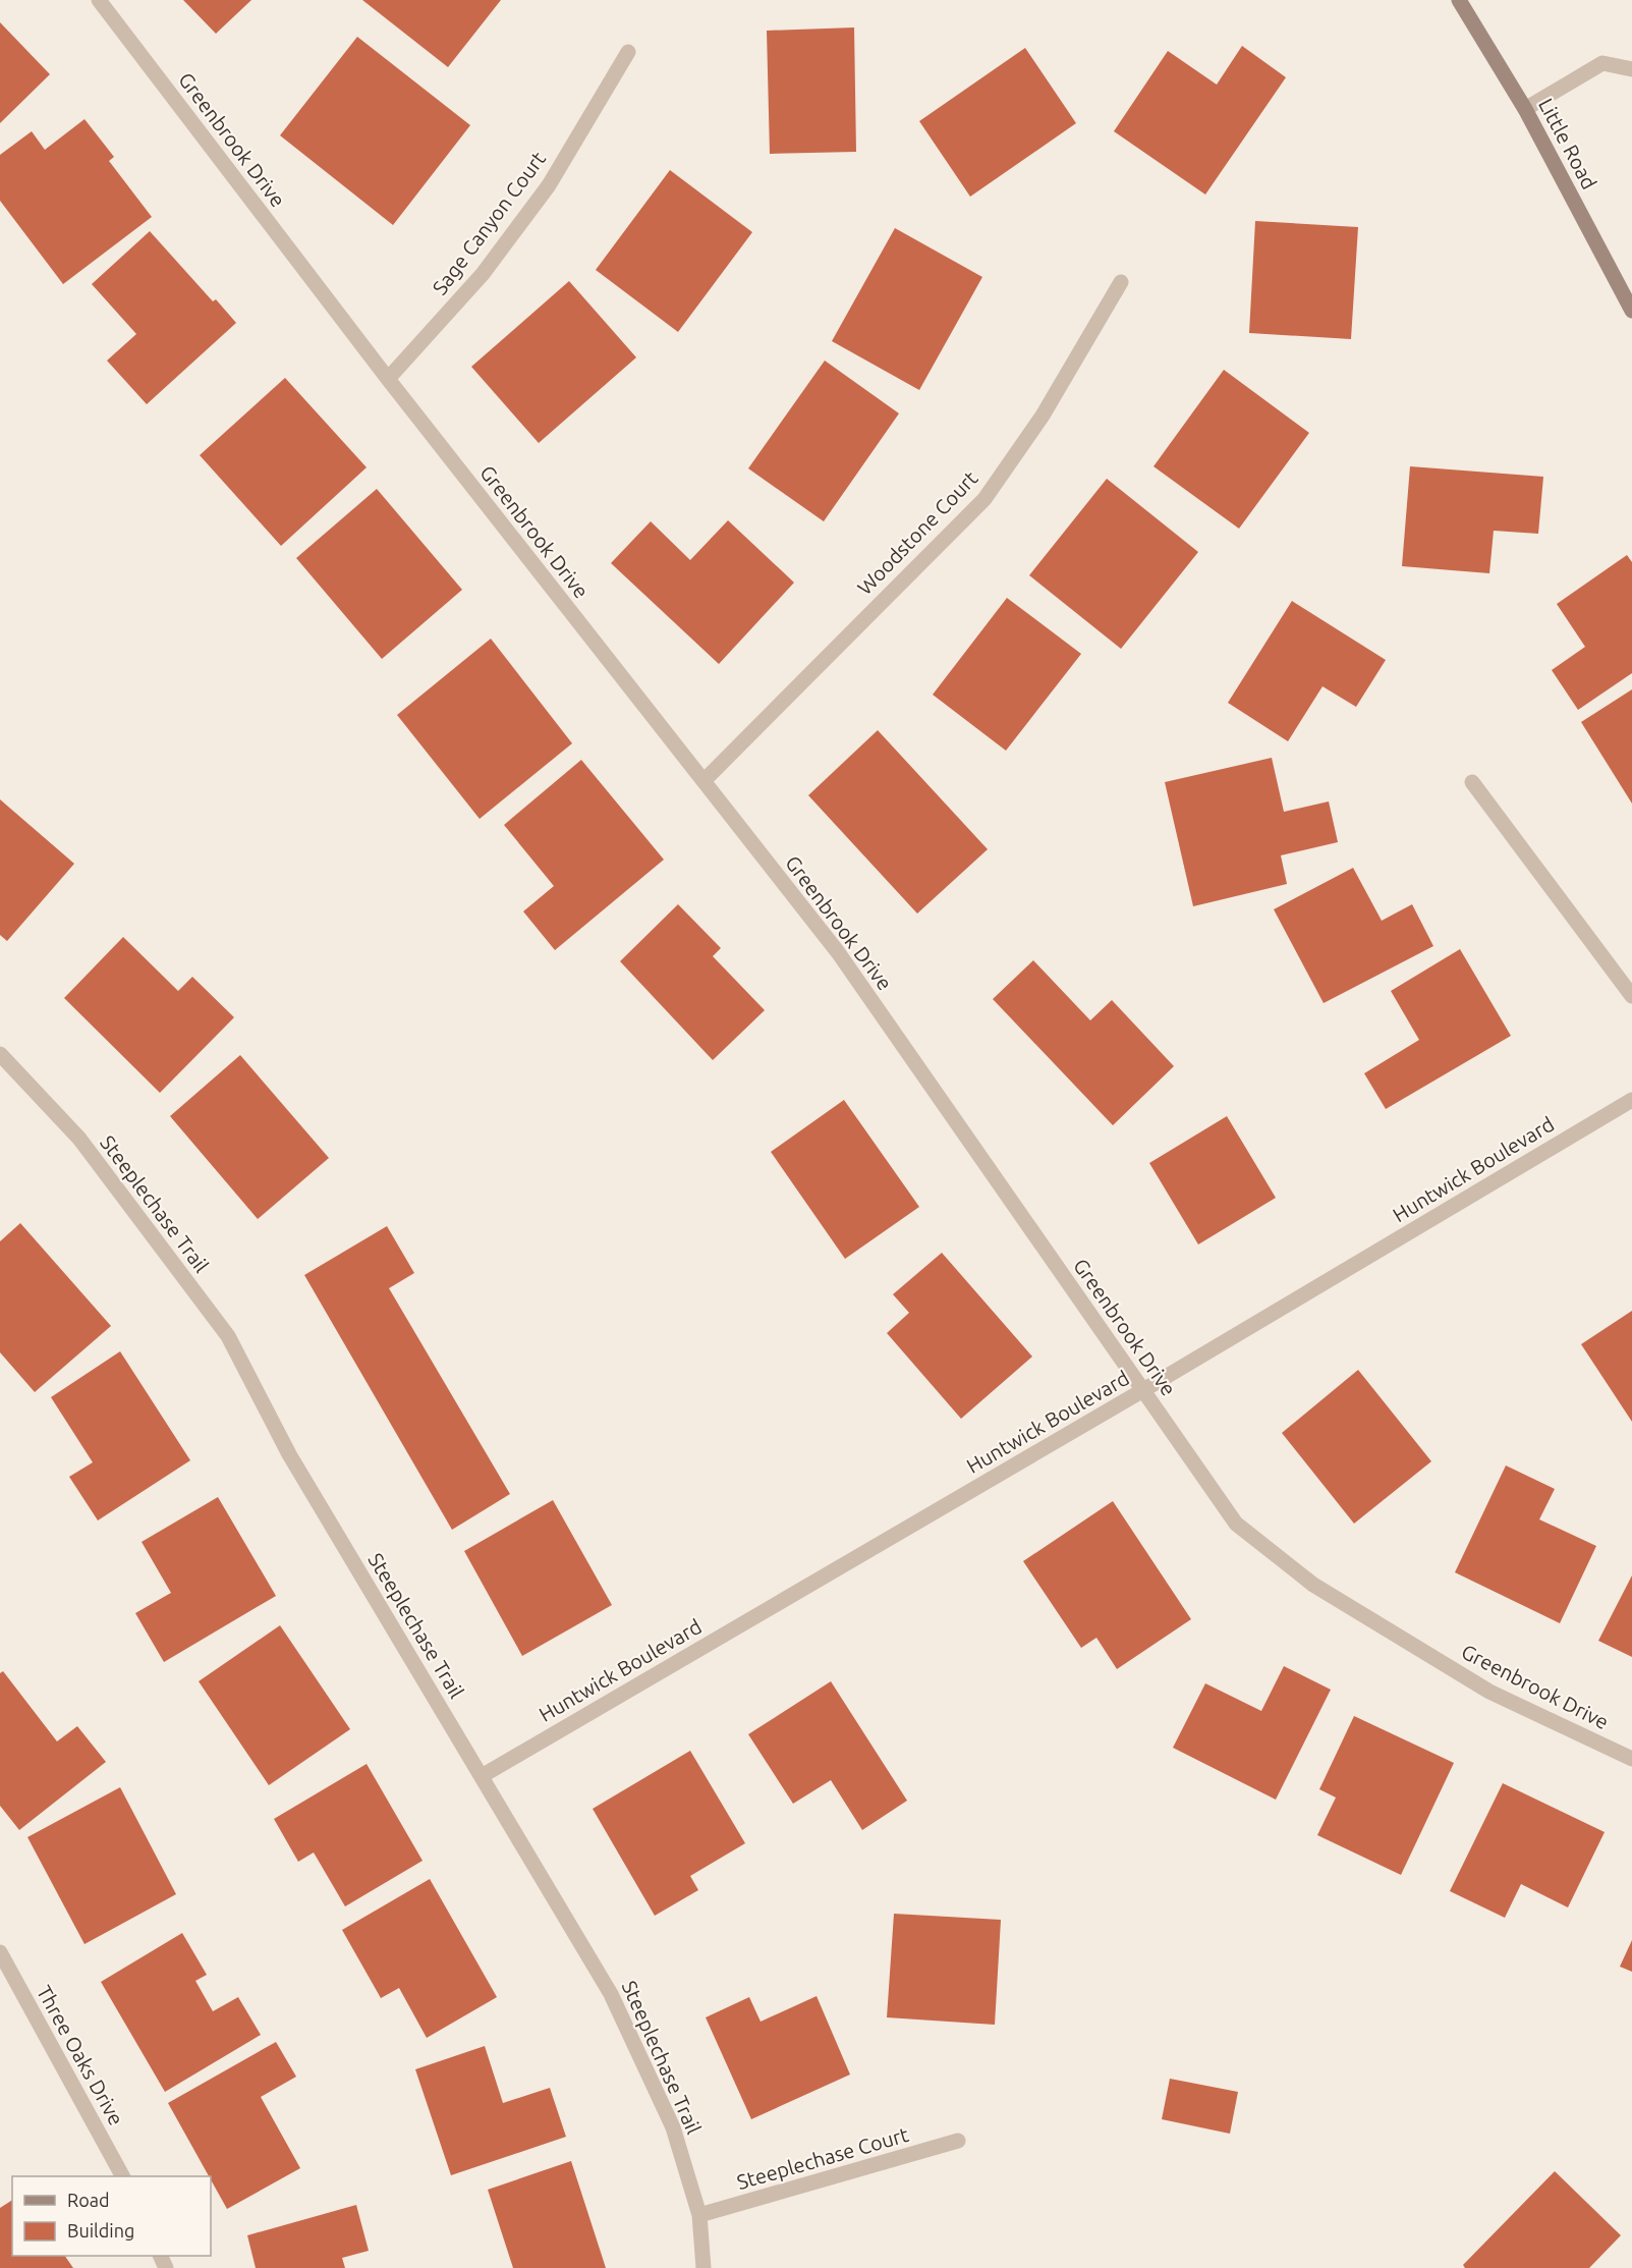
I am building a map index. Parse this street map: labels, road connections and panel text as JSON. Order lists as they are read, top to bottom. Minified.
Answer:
{"streets":{"street":["Greenbrook Drive","Little Road","Sage Canyon Court","Woodstone Court","Huntwick Boulevard","Steeplechase Trail","Three Oaks Drive","Steeplechase Court"]},"crossings":[["Greenbrook Drive","Sage Canyon Court"],["Greenbrook Drive","Woodstone Court"],["Greenbrook Drive","Huntwick Boulevard"],["Huntwick Boulevard","Steeplechase Trail"],["Steeplechase Trail","Steeplechase Court"]],"legend":["Road","Building"]}
